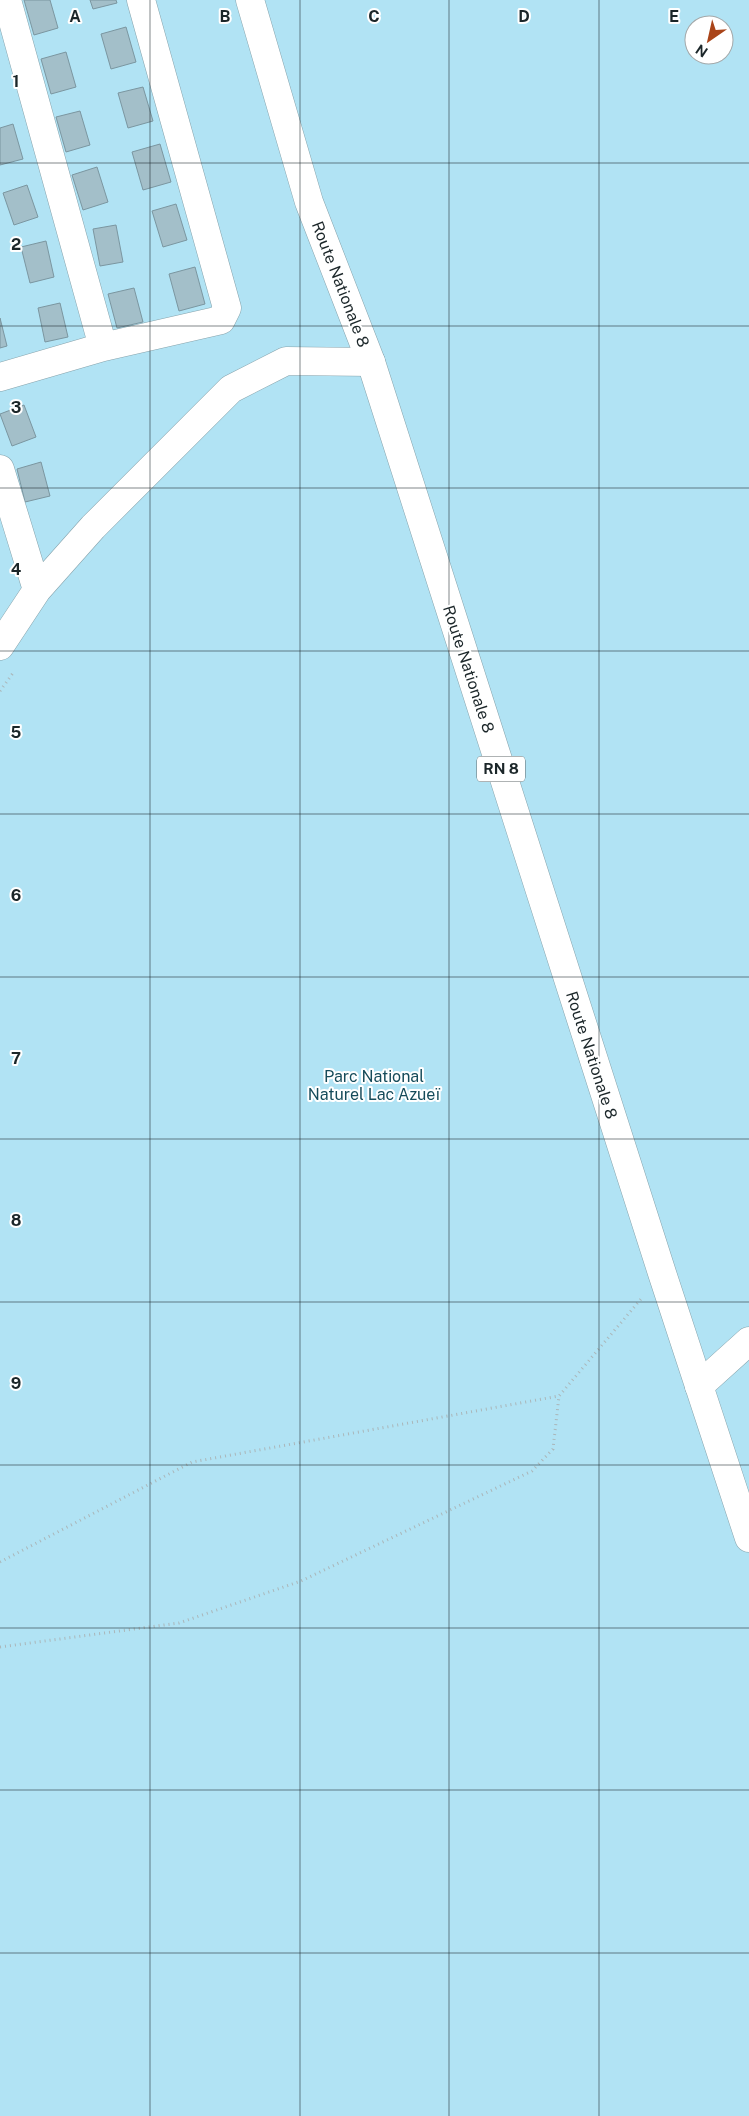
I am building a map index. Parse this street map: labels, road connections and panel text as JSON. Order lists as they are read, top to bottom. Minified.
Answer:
{"streets":{"street":["Route Nationale 8","RN 8"]},"parks":["Parc National Naturel Lac Azueï"],"north":"bottom left","grid":{"columns":["A","B","C","D","E"],"rows":["1","2","3","4","5","6","7","8","9"]}}
